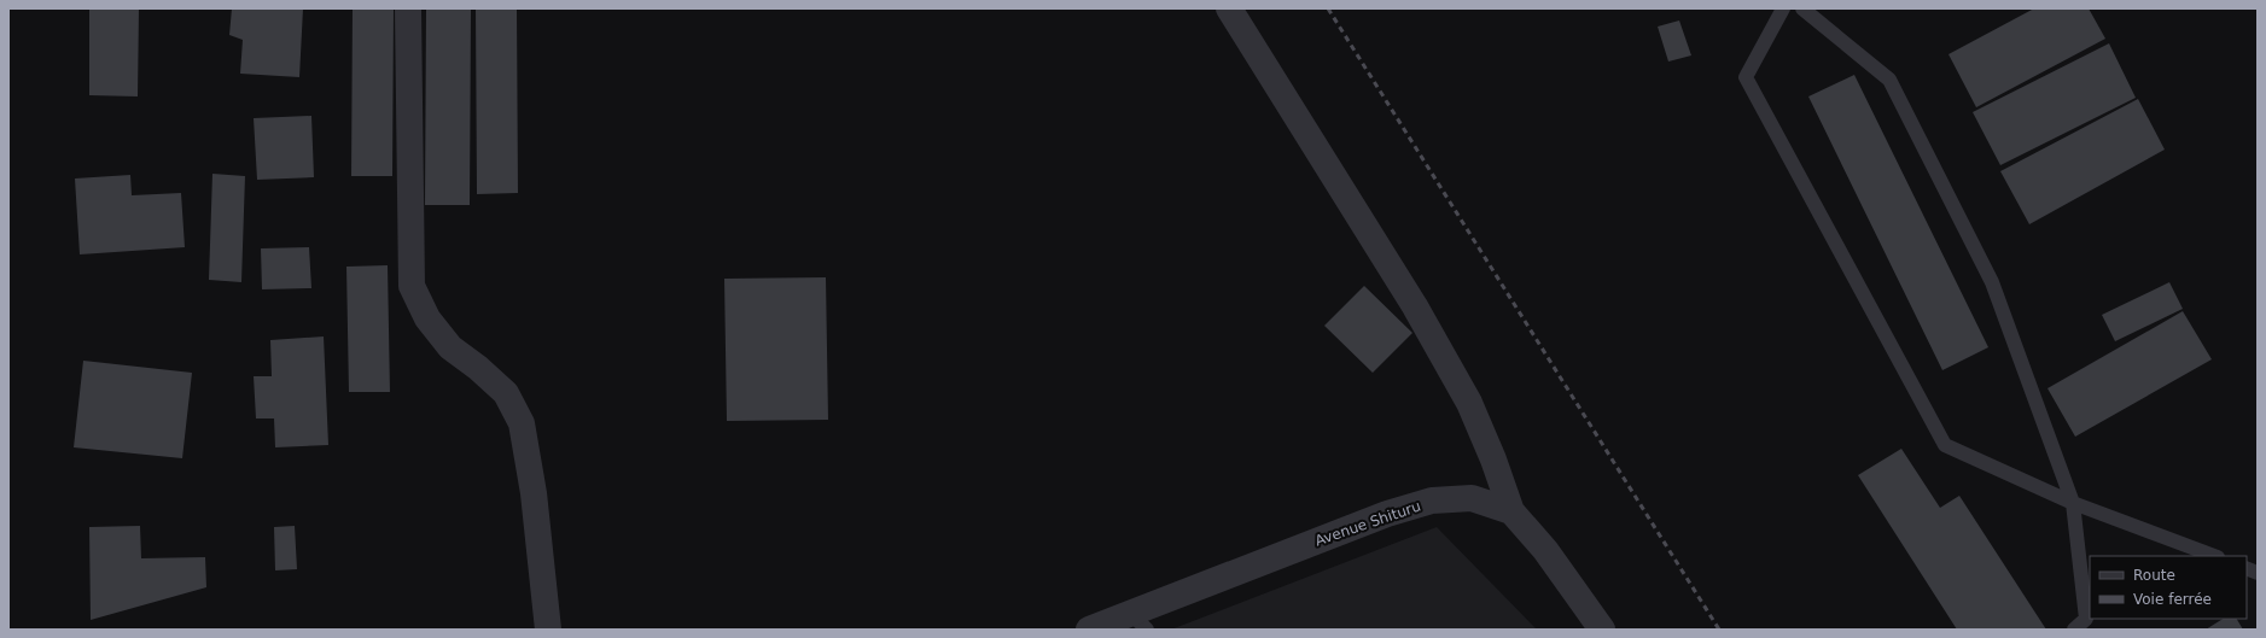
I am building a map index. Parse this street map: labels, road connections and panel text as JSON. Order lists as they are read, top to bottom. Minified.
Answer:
{"streets":{"street":["Avenue Shituru"]},"legend":["Route","Voie ferrée"]}
